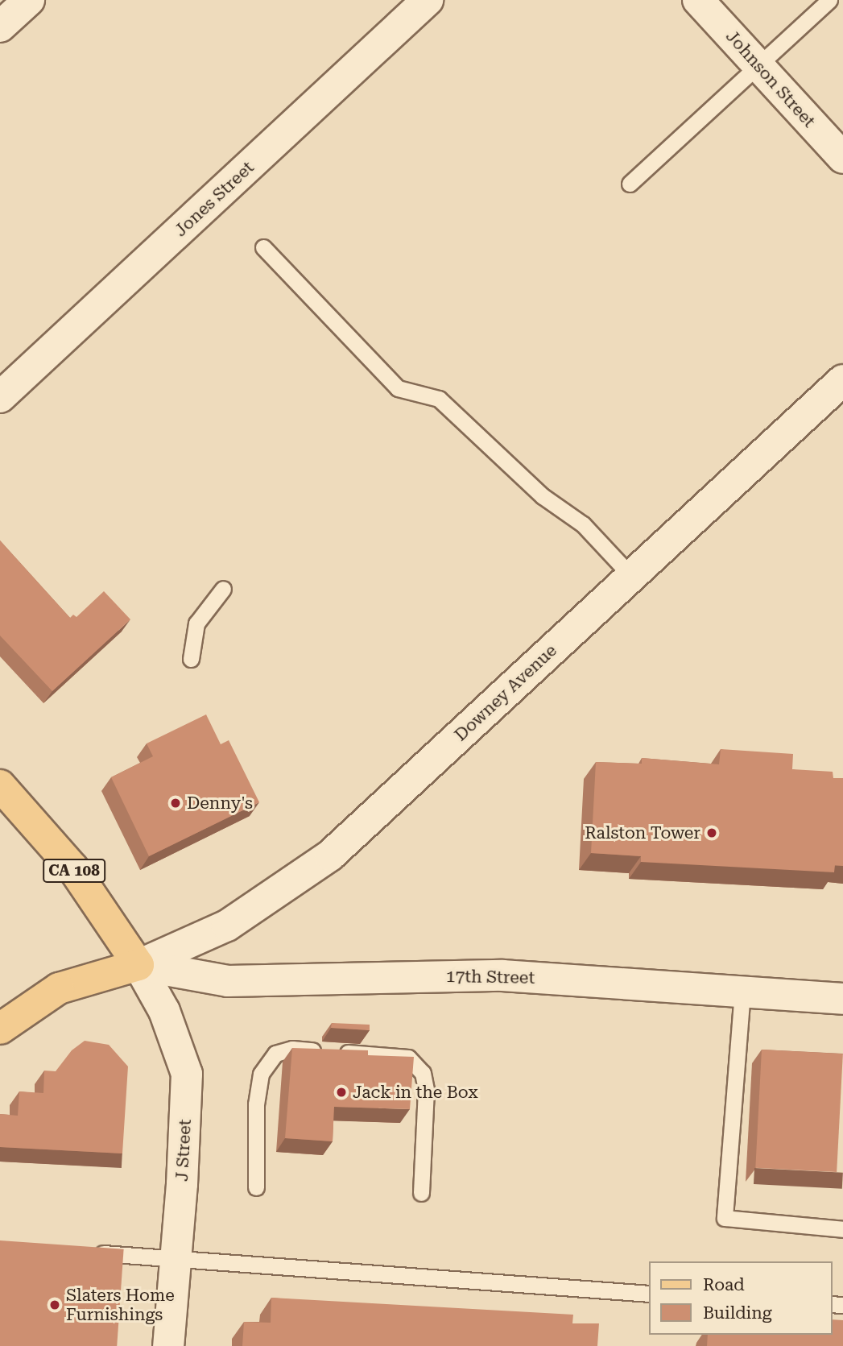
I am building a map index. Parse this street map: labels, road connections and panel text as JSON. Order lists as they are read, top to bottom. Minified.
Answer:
{"streets":{"main road":["Johnson Street","Jones Street","Downey Avenue","CA 108","17th Street","J Street"]},"crossings":[["Downey Avenue","CA 108"],["Downey Avenue","17th Street"],["Downey Avenue","J Street"],["CA 108","17th Street"],["CA 108","J Street"],["17th Street","J Street"]],"places":["Denny's","Ralston Tower","Jack in the Box","Slaters Home Furnishings"],"legend":["Road","Building"]}
